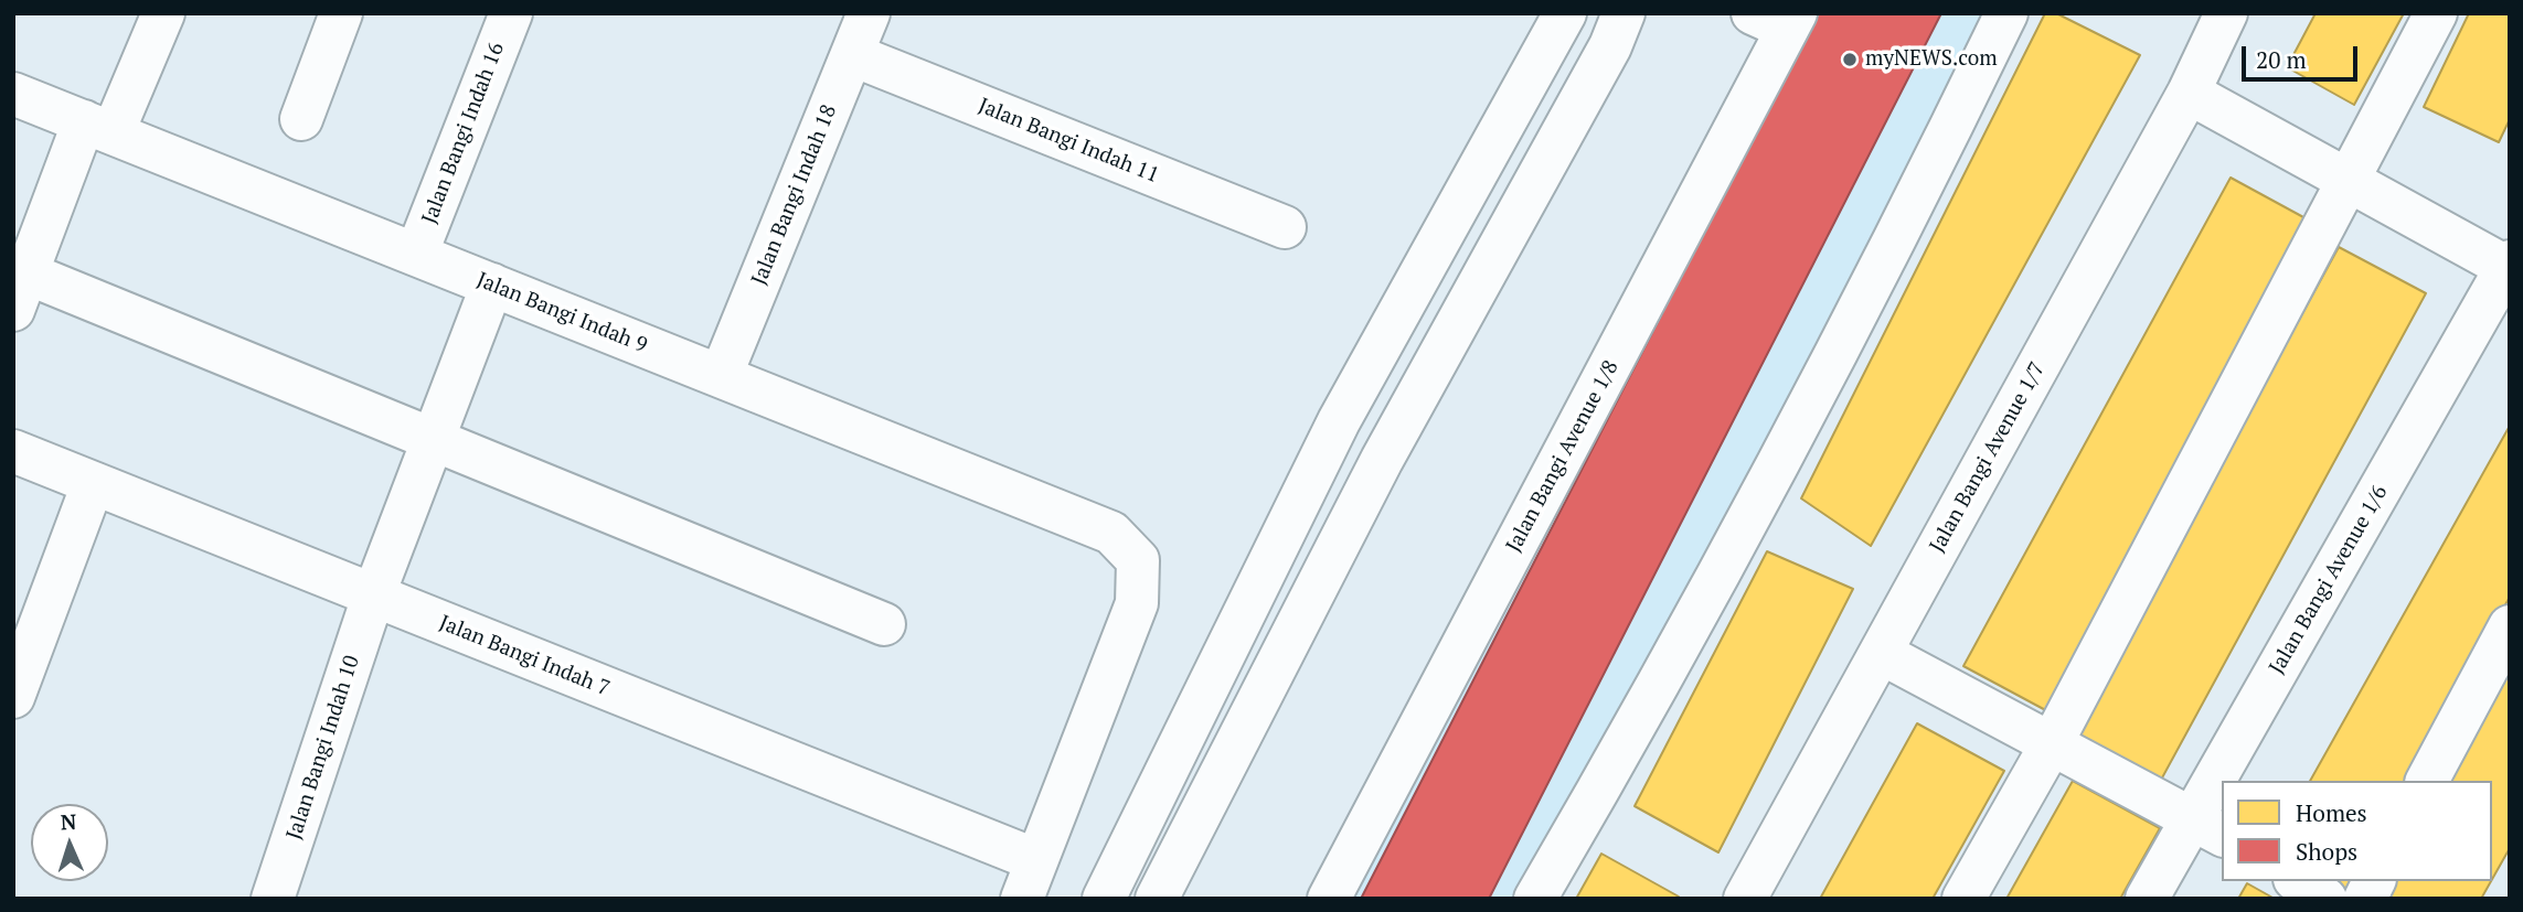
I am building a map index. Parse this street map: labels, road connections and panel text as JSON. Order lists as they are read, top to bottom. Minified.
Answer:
{"streets":{"street":["Jalan Bangi Indah 16","Jalan Bangi Indah 11","Jalan Bangi Indah 18","Jalan Bangi Indah 9","Jalan Bangi Avenue 1/8","Jalan Bangi Avenue 1/7","Jalan Bangi Avenue 1/6","Jalan Bangi Indah 7","Jalan Bangi Indah 10"]},"crossings":[["Jalan Bangi Indah 16","Jalan Bangi Indah 9"],["Jalan Bangi Indah 11","Jalan Bangi Indah 18"],["Jalan Bangi Indah 18","Jalan Bangi Indah 9"],["Jalan Bangi Indah 9","Jalan Bangi Indah 7"],["Jalan Bangi Indah 9","Jalan Bangi Indah 10"],["Jalan Bangi Indah 7","Jalan Bangi Indah 10"]],"places":["myNEWS.com"],"legend":["Homes","Shops"],"scale_bar":"20 m","north":"top"}
